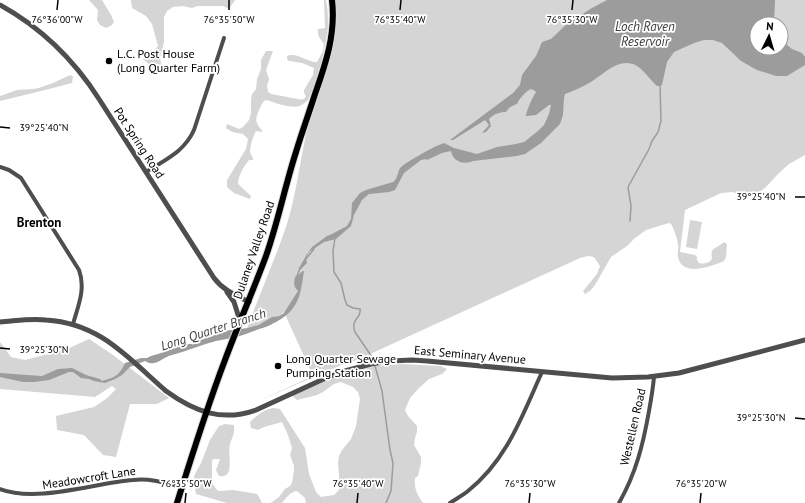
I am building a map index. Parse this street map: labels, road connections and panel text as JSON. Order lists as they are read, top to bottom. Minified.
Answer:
{"streets":{"main road":["Dulaney Valley Road"],"street":["Pot Spring Road","East Seminary Avenue","Westellen Road","Meadowcroft Lane"]},"crossings":[["Pot Spring Road","Dulaney Valley Road"],["Dulaney Valley Road","East Seminary Avenue"],["Dulaney Valley Road","Meadowcroft Lane"],["East Seminary Avenue","Westellen Road"]],"districts":["Brenton"],"water":["Loch Raven Reservoir","Long Quarter Branch"],"places":["L.C. Post House (Long Quarter Farm)","Long Quarter Sewage Pumping Station"],"north":"top","coordinates":["76°36'00\"W","76°35'50\"W","76°35'40\"W","76°35'30\"W","39°25'40\"N","39°25'30\"N","76°35'20\"W"]}
